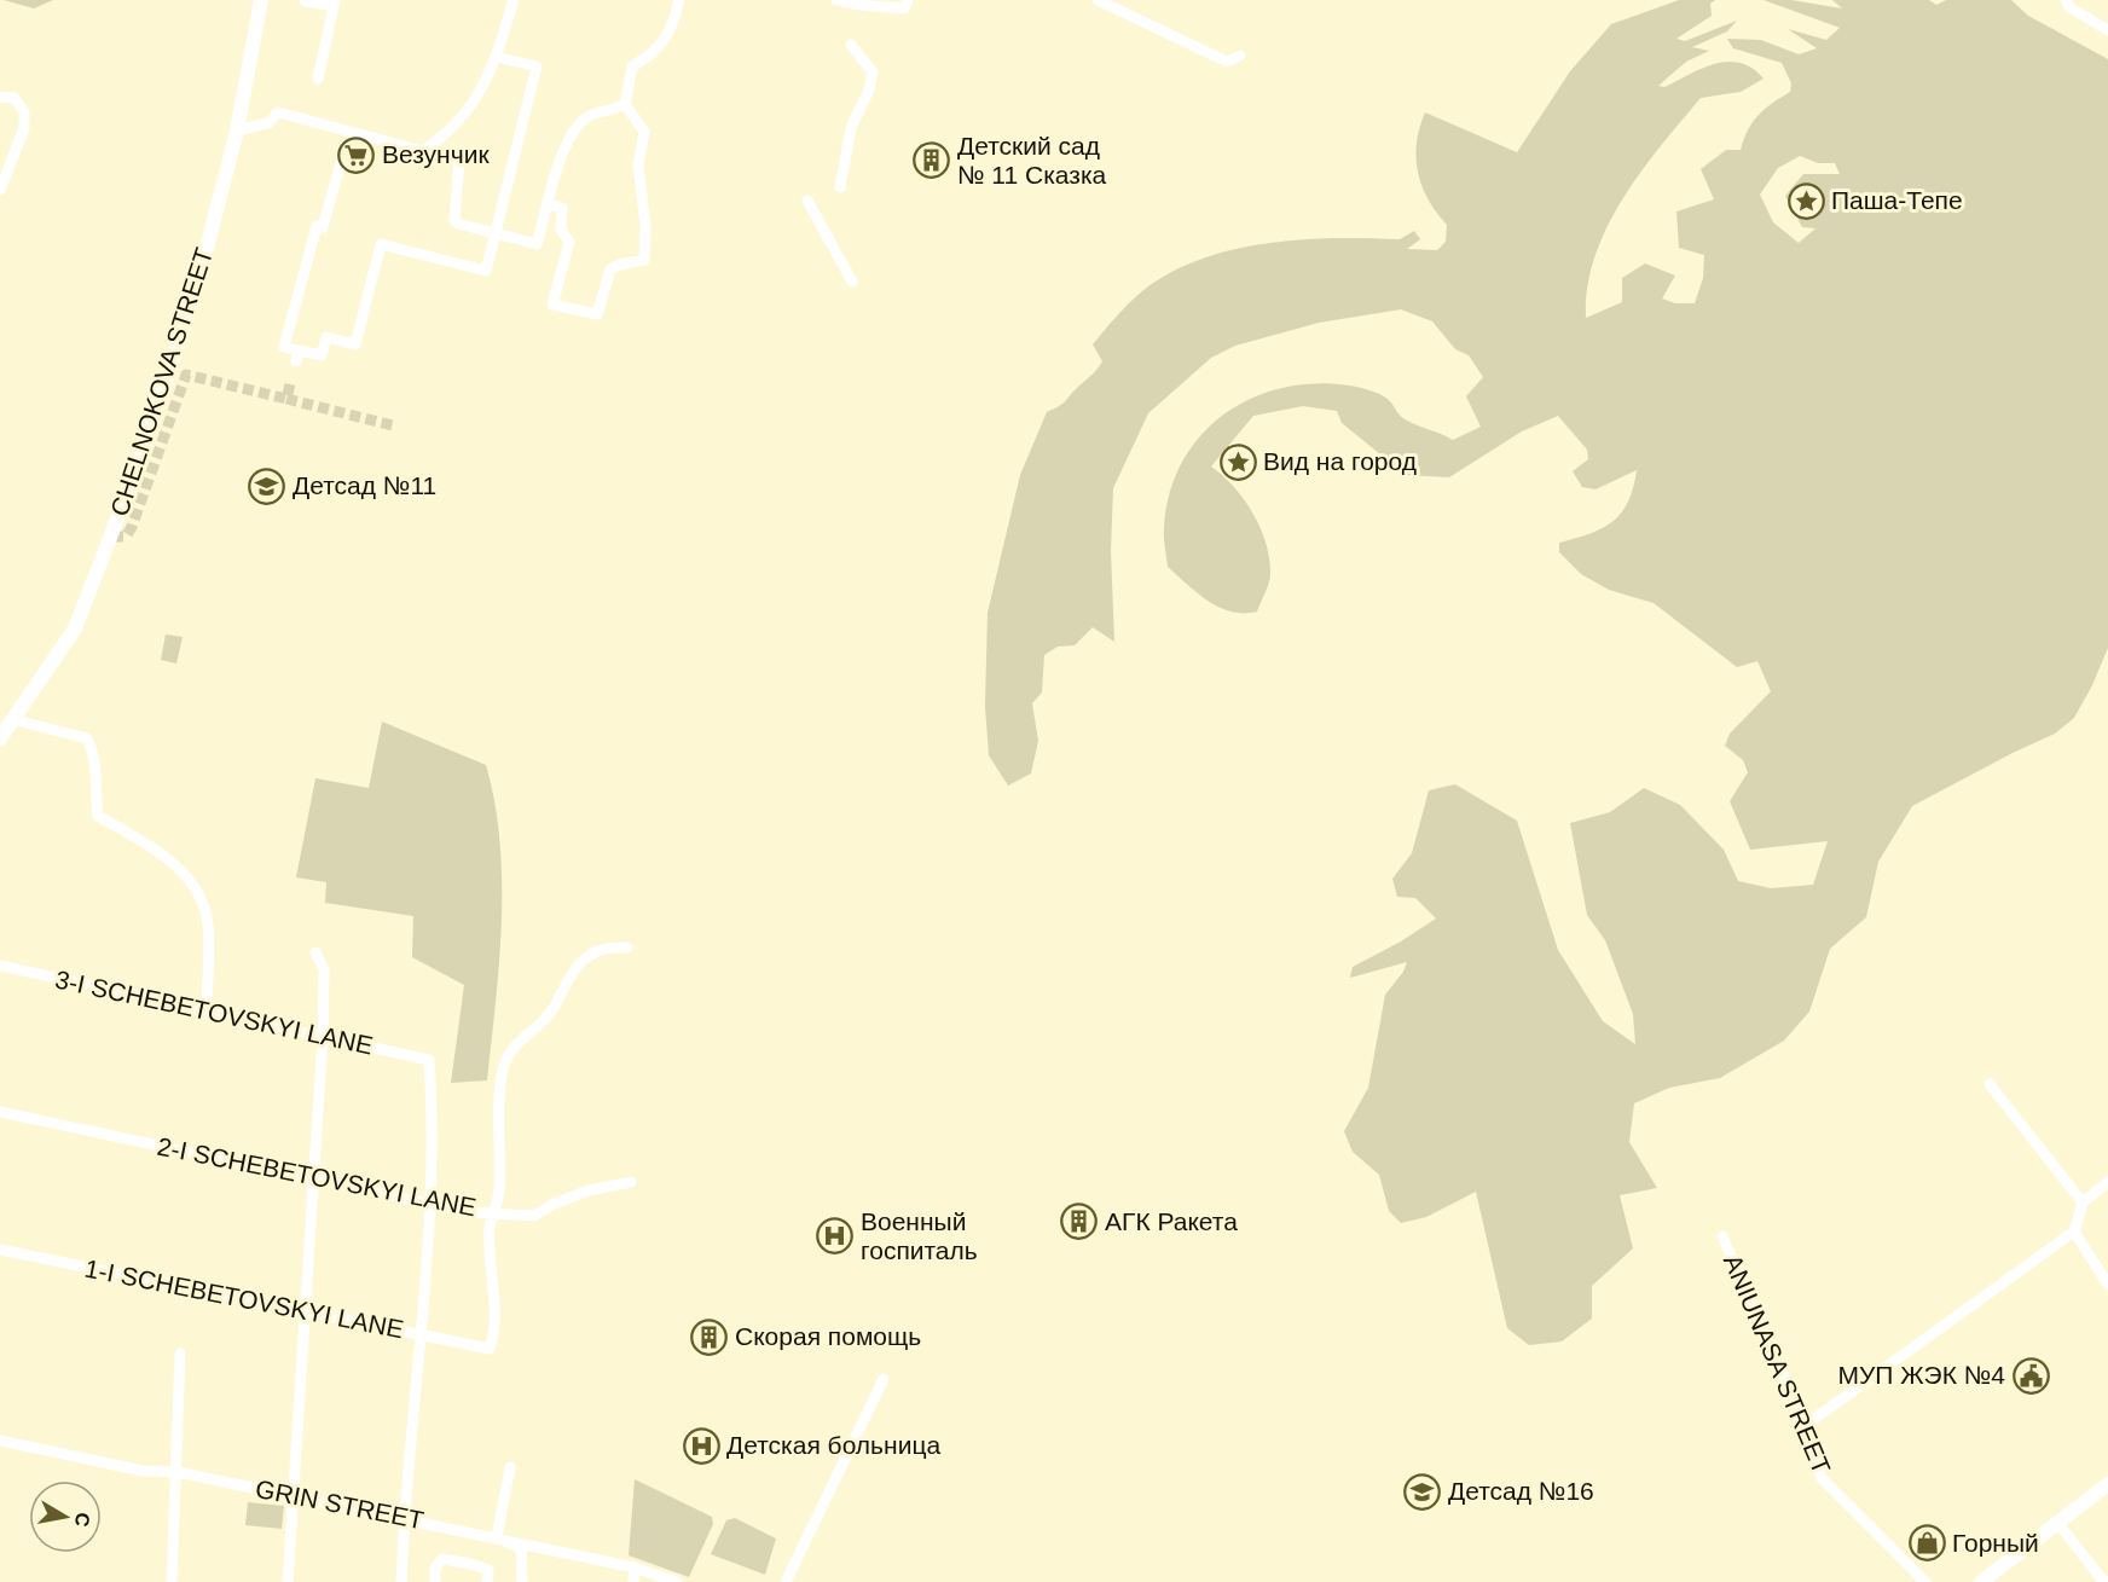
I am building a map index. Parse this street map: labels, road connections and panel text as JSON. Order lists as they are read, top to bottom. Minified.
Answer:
{"streets":{"main road":["CHELNOKOVA STREET"],"street":["3-I SCHEBETOVSKYI LANE","2-I SCHEBETOVSKYI LANE","1-I SCHEBETOVSKYI LANE","ANIUNASA STREET","GRIN STREET"]},"crossings":[["3-I SCHEBETOVSKYI LANE","2-I SCHEBETOVSKYI LANE"],["2-I SCHEBETOVSKYI LANE","1-I SCHEBETOVSKYI LANE"]],"places":{"supermarket":["Везунчик"],"building":["Детский сад № 11 Сказка","АГК Ракета","Скорая помощь"],"place":["Паша-Тепе","Вид на город"],"school or university":["Детсад №11","Детсад №16"],"hospital":["Военный госпиталь","Детская больница"],"public building":["МУП ЖЭК №4"],"shop":["Горный"]},"north":"right"}
